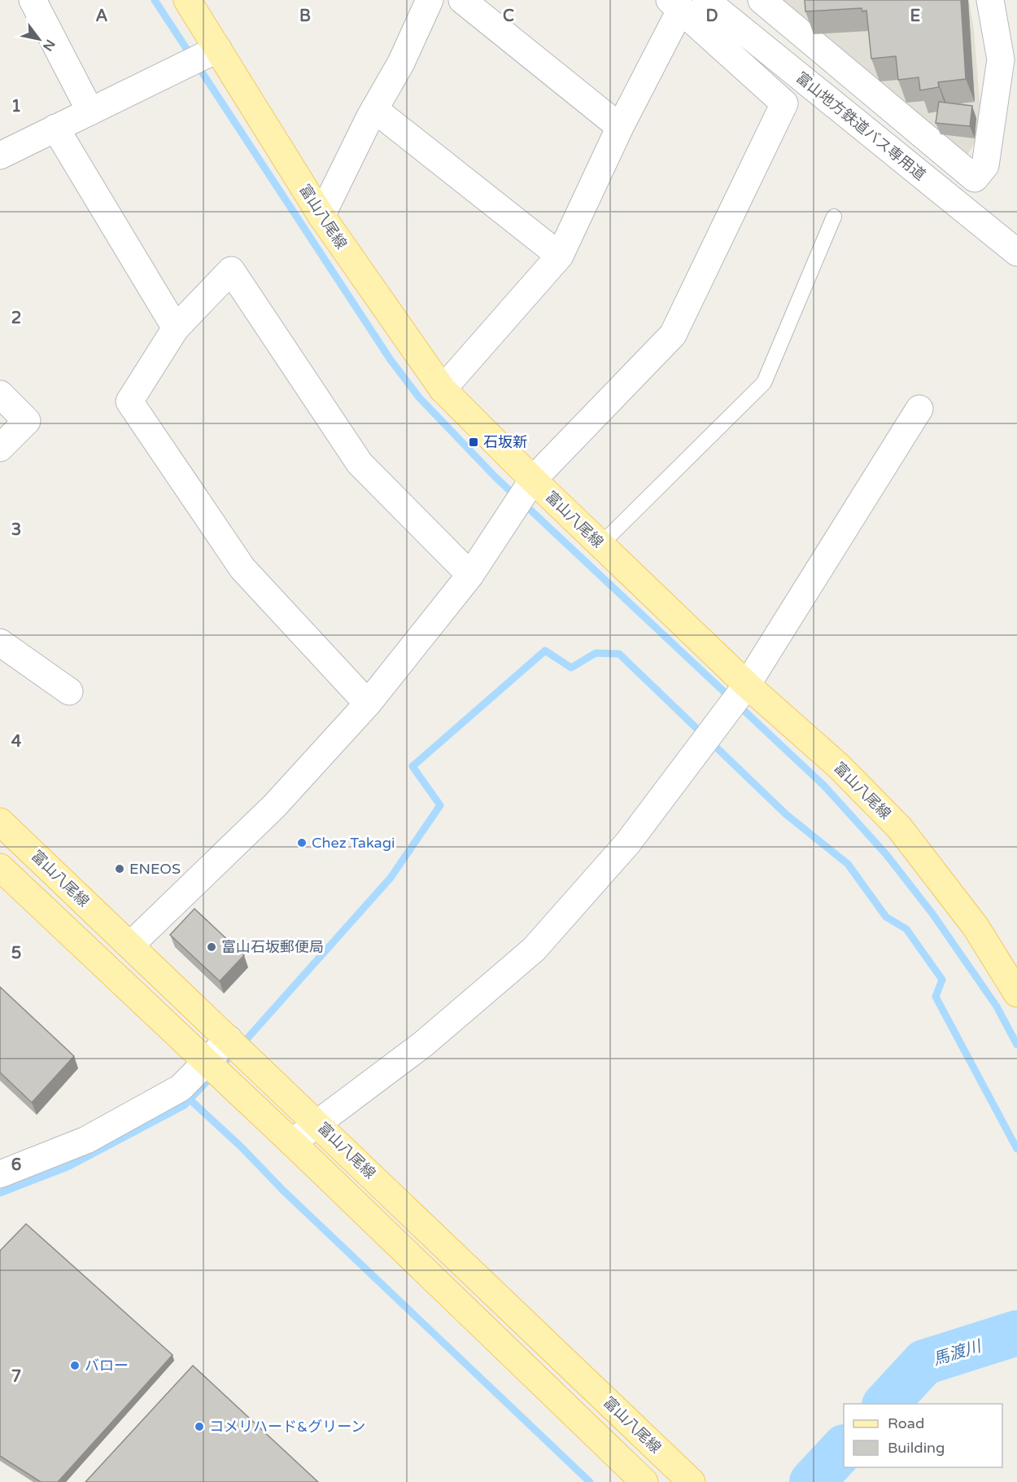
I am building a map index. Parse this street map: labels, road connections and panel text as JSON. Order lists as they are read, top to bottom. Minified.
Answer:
{"streets":{"main road":["富山八尾線"],"street":["富山地方鉄道バス専用道"]},"water":["馬渡川"],"places":{"transit":["石坂新"],"other":["Chez Takagi","ENEOS","富山石坂郵便局","バロー","コメリハード&グリーン"]},"legend":["Road","Building"],"north":"bottom right","grid":{"columns":["A","B","C","D","E"],"rows":["1","2","3","4","5","6","7"]}}
